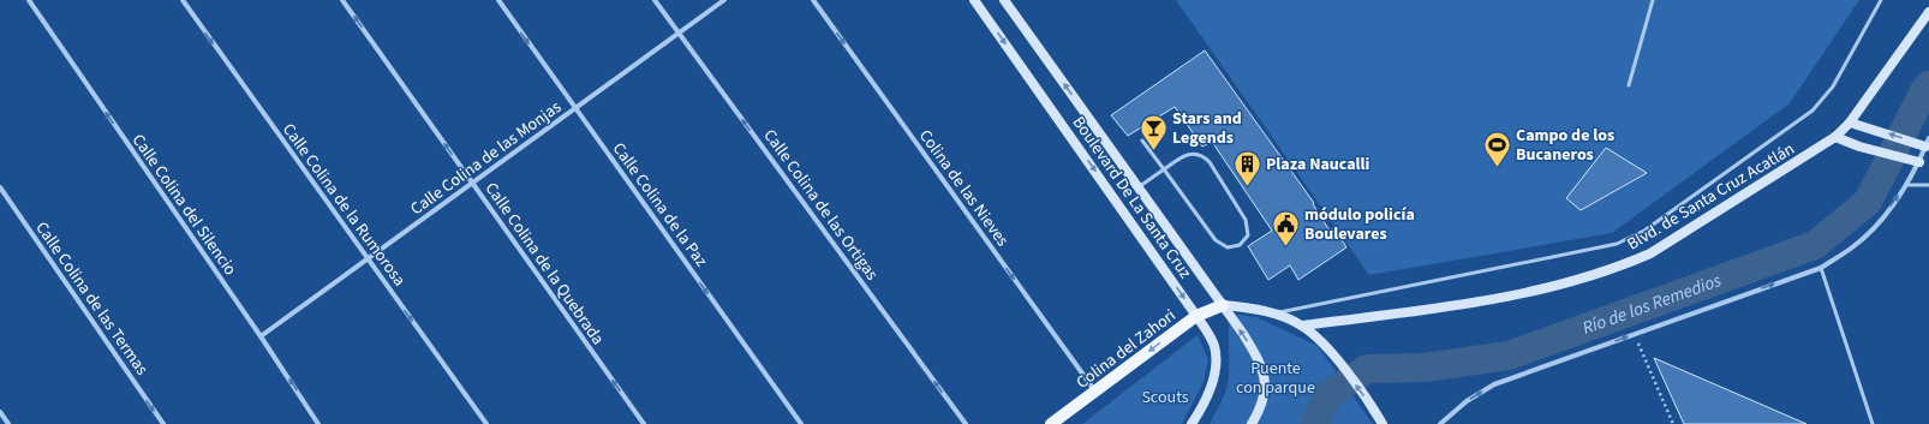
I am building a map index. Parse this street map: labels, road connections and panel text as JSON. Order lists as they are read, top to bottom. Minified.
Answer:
{"streets":{"main road":["Blvd. de Santa Cruz Acatlán","Boulevard De La Santa Cruz","Colina del Zahori"],"street":["Calle Colina de las Monjas","Colina de las Nieves","Calle Colina del Silencio","Calle Colina de la Rumorosa","Calle Colina de la Paz","Calle Colina de las Ortigas","Calle Colina de la Quebrada","Calle Colina de las Termas"]},"crossings":[["Calle Colina de las Monjas","Calle Colina del Silencio"],["Calle Colina de las Monjas","Calle Colina de la Rumorosa"],["Calle Colina de las Monjas","Calle Colina de la Paz"],["Calle Colina de las Monjas","Calle Colina de las Ortigas"],["Calle Colina de las Monjas","Calle Colina de la Quebrada"],["Colina de las Nieves","Colina del Zahori"],["Boulevard De La Santa Cruz","Colina del Zahori"]],"one_way":["Colina de las Nieves","Calle Colina del Silencio","Calle Colina de la Rumorosa","Calle Colina de la Paz","Calle Colina de las Ortigas","Calle Colina de la Quebrada","Calle Colina de las Termas","Colina del Zahori"],"water":["Río de los Remedios"],"parks":["Puente con parque","Scouts"],"places":{"bar":["Stars and Legends"],"sports":["Campo de los Bucaneros"],"building":["Plaza Naucalli"],"public building":["módulo policía Boulevares"]}}
